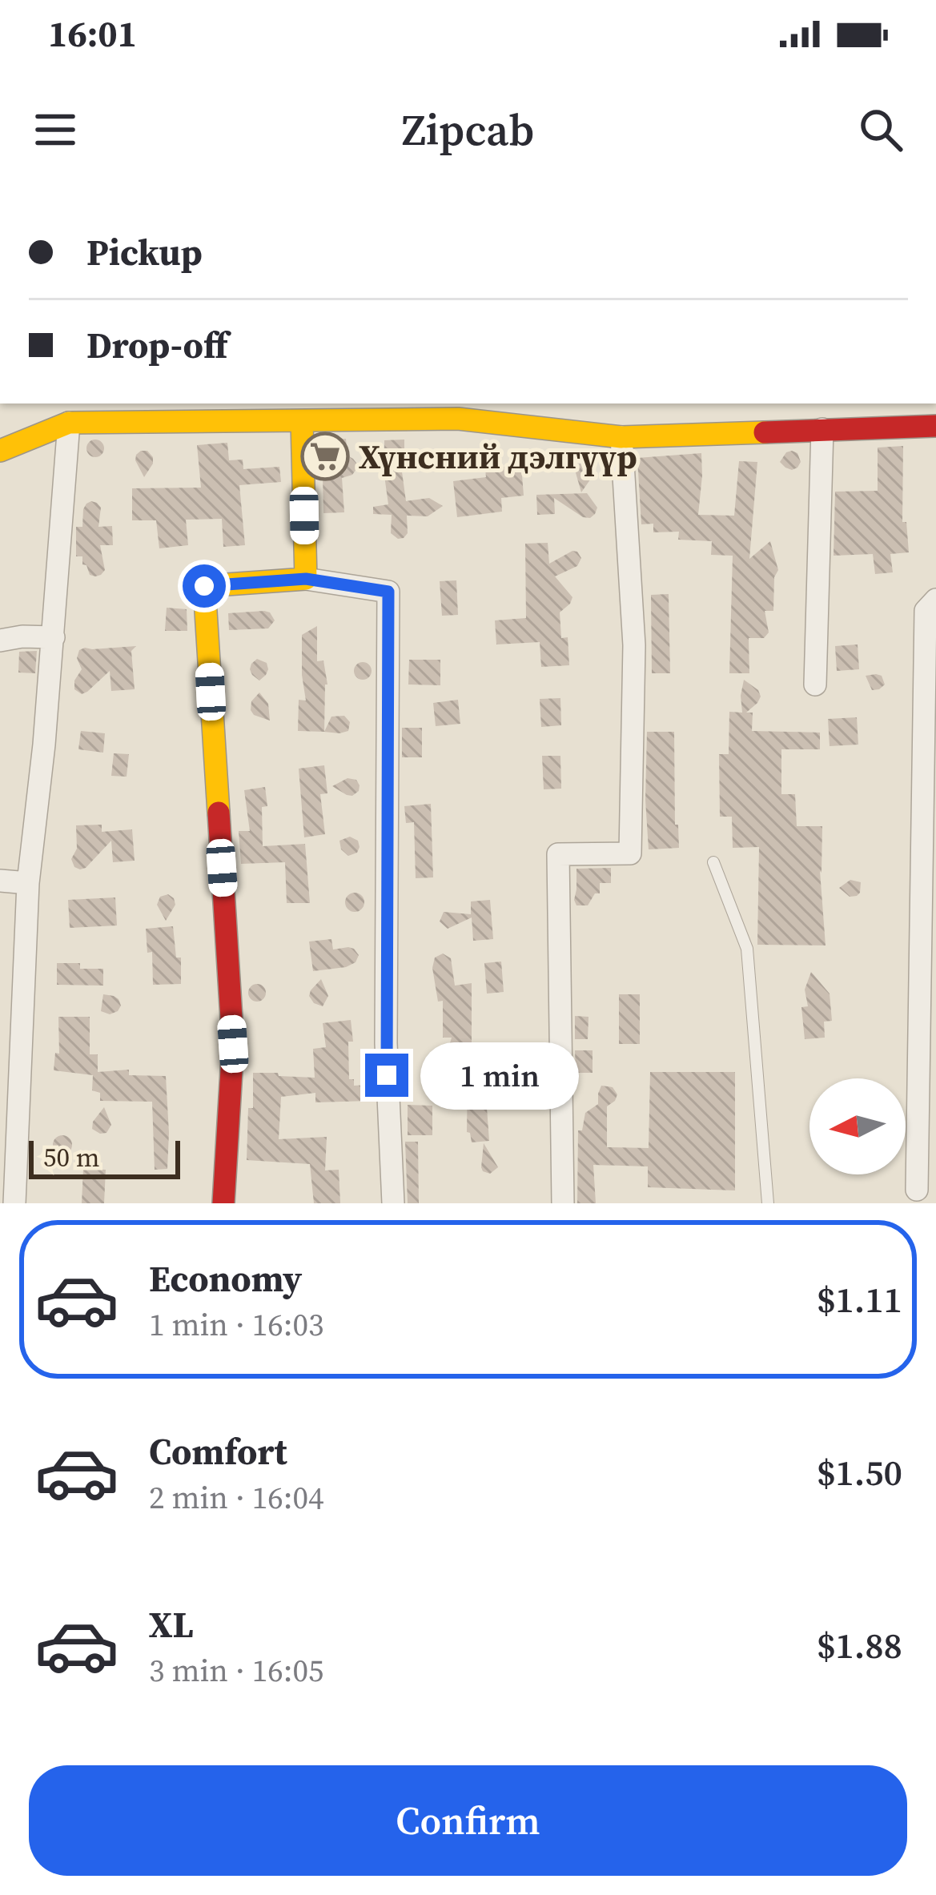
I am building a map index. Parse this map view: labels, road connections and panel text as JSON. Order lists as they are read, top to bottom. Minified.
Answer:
{"places":{"supermarket":["Хүнсний дэлгүүр"]},"scale_bar":"50 m","north":"left","page":{"status":"16:01","header":"Zipcab","banner":["Pickup","Drop-off"],"bubble":"1 min","scale":"50 m","list":[{"name":"Economy","note":"1 min · 16:03","value":"$1.11"},{"name":"Comfort","note":"2 min · 16:04","value":"$1.50"},{"name":"XL","note":"3 min · 16:05","value":"$1.88"}],"buttons":"Confirm"}}
